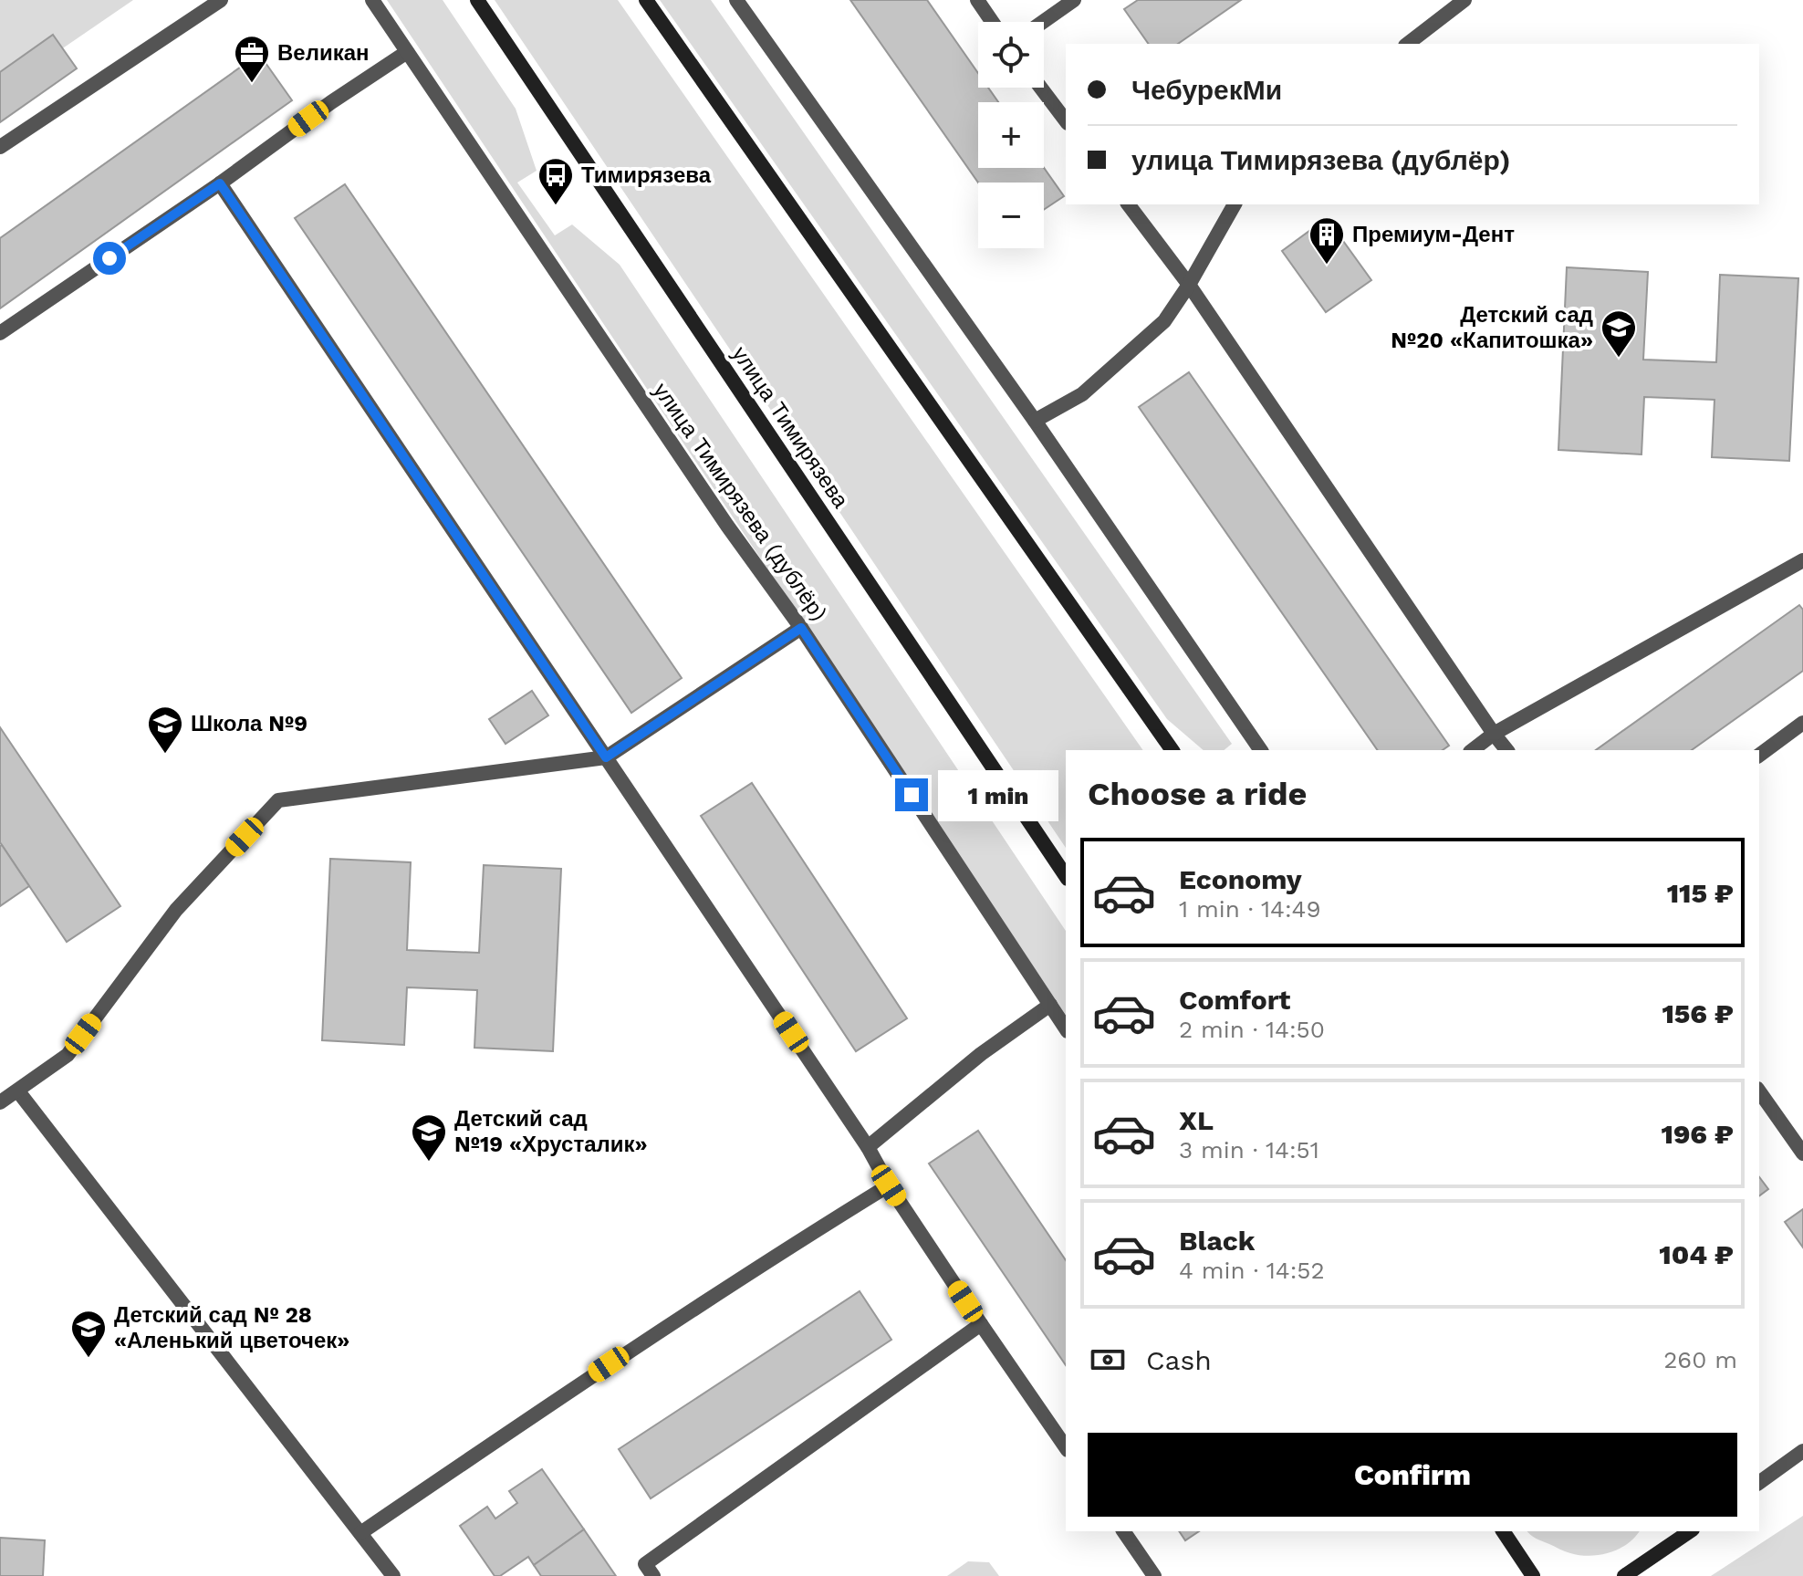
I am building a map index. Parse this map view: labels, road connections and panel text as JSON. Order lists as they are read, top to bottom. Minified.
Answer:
{"streets":{"main road":["улица Тимирязева"],"street":["улица Тимирязева (дублёр)"]},"places":{"office":["Великан"],"bus stop":["Тимирязева"],"building":["Премиум-Дент"],"school or university":["Детский сад №20 «Капитошка»","Школа №9","Детский сад №19 «Хрусталик»","Детский сад № 28 «Аленький цветочек»"]},"page":{"map_buttons":["+","−"],"banner":["ЧебурекМи","улица Тимирязева (дублёр)"],"heading":"Choose a ride","bubble":"1 min","list":[{"name":"Economy","note":"1 min · 14:49","value":"115 ₽"},{"name":"Comfort","note":"2 min · 14:50","value":"156 ₽"},{"name":"XL","note":"3 min · 14:51","value":"196 ₽"},{"name":"Black","note":"4 min · 14:52","value":"104 ₽"}],"pay":["Cash","260 m"],"buttons":"Confirm"}}
